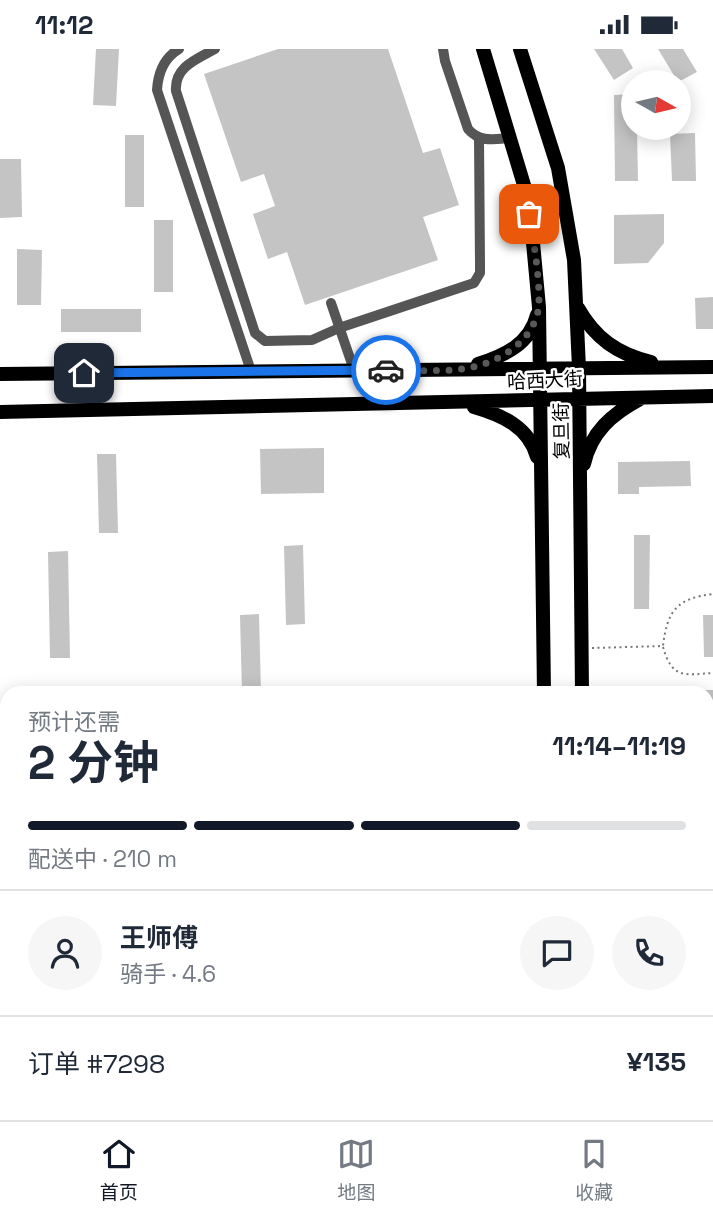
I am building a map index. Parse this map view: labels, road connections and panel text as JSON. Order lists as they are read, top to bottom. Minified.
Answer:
{"streets":{"main road":["哈西大街","复旦街"]},"crossings":[["哈西大街","复旦街"]],"north":"right","page":{"status":"11:12","heading":["2 分钟","预计还需","11:14–11:19"],"panel":["王师傅","骑手 · 4.6","订单 #7298","¥135"],"bar":"配送中 · 210 m","tabs":["首页","地图","收藏"]}}
